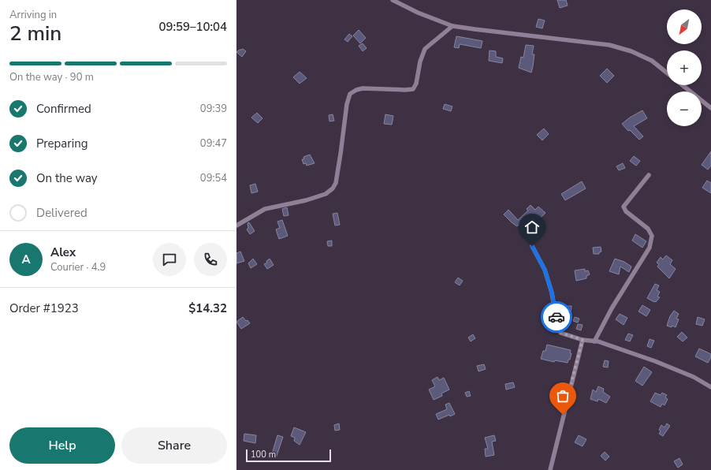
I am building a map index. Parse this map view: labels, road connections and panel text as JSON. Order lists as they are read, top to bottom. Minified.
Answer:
{"scale_bar":"100 m","north":"bottom left","page":{"heading":["2 min","Arriving in","09:59–10:04"],"panel":["Alex","Courier · 4.9","Order #1923","$14.32"],"map_buttons":["+","−"],"bar":"On the way · 90 m","list":[["Confirmed","09:39"],["Preparing","09:47"],["On the way","09:54"],"Delivered"],"round":"A","buttons":["Help","Share"],"scale":"100 m"}}
